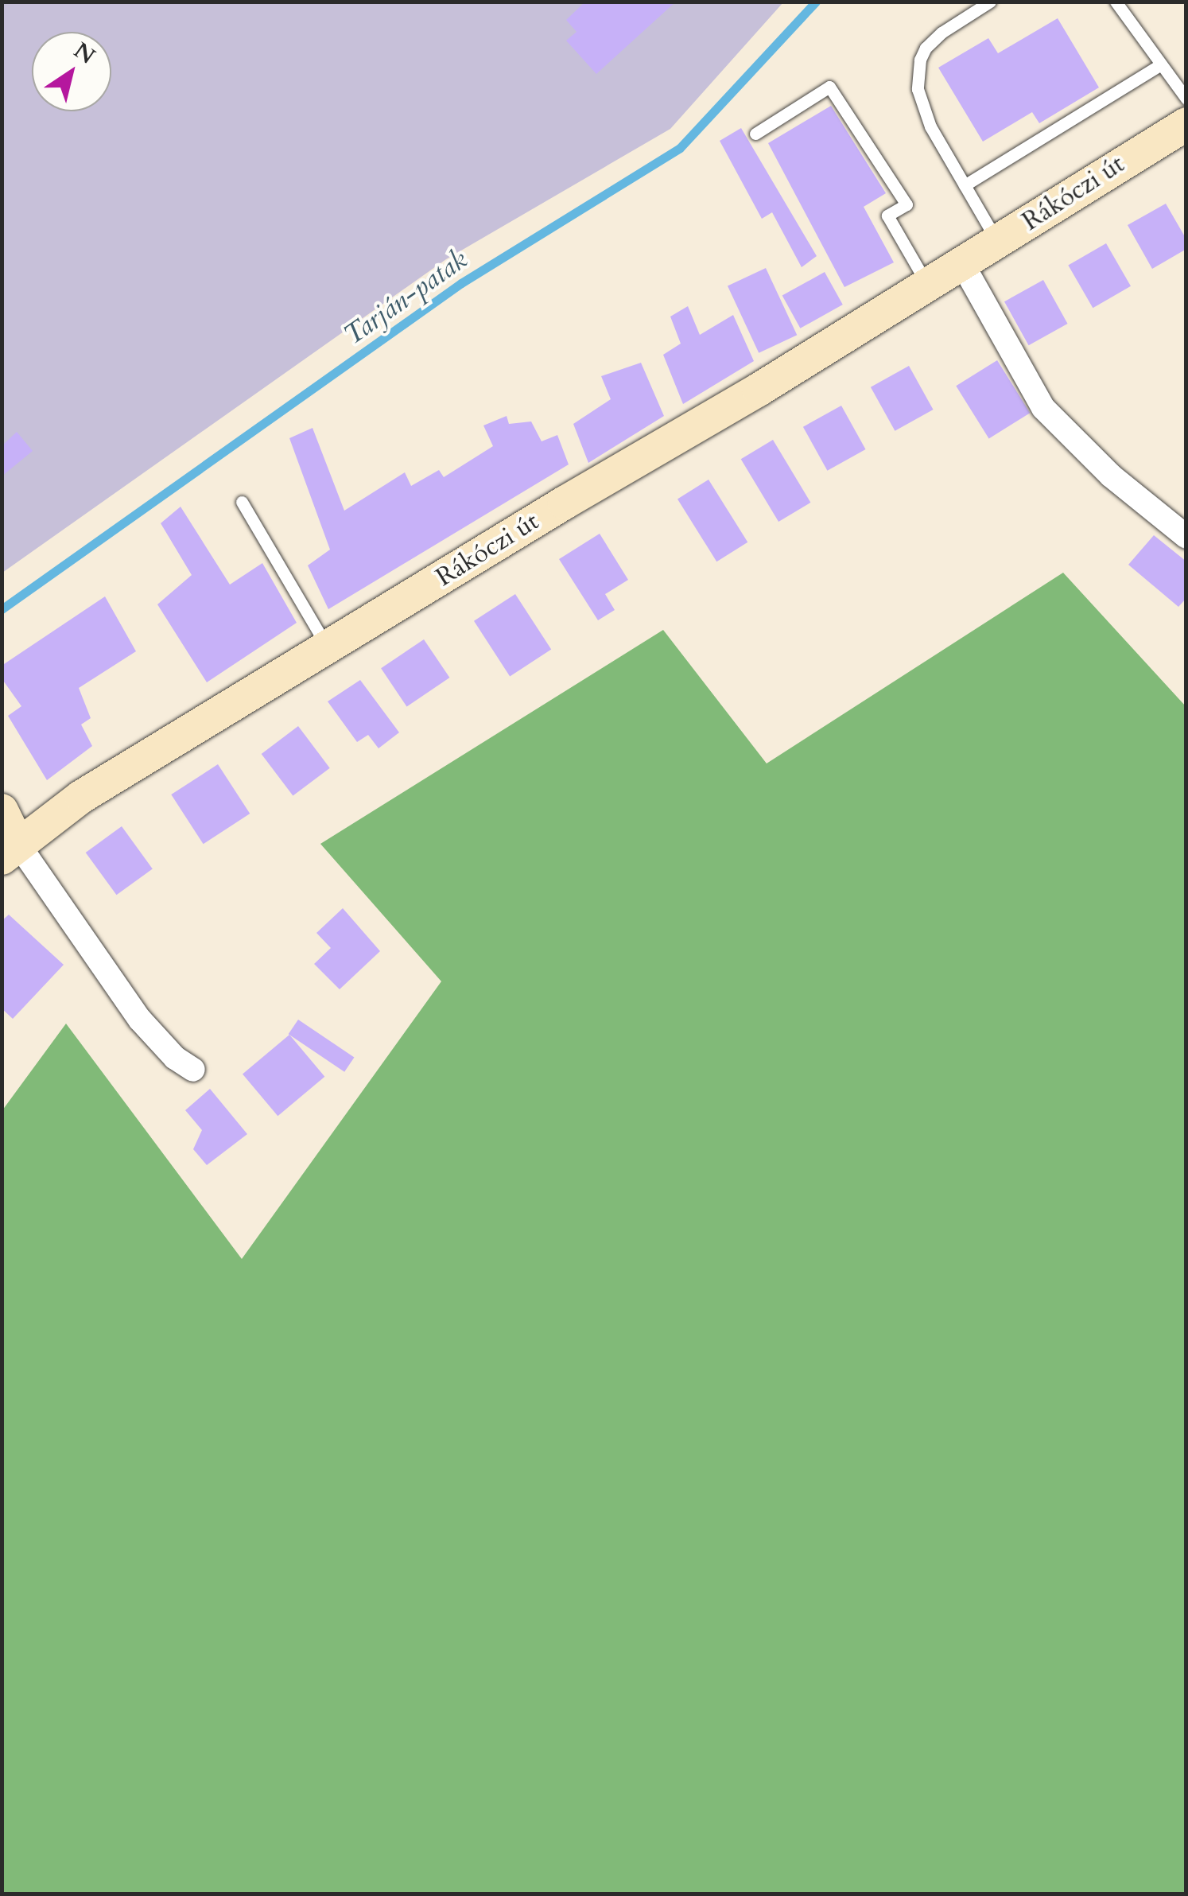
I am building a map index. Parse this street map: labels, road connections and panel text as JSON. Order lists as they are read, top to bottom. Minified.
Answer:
{"streets":{"main road":["Rákóczi út"]},"water":["Tarján-patak"],"north":"top right"}
